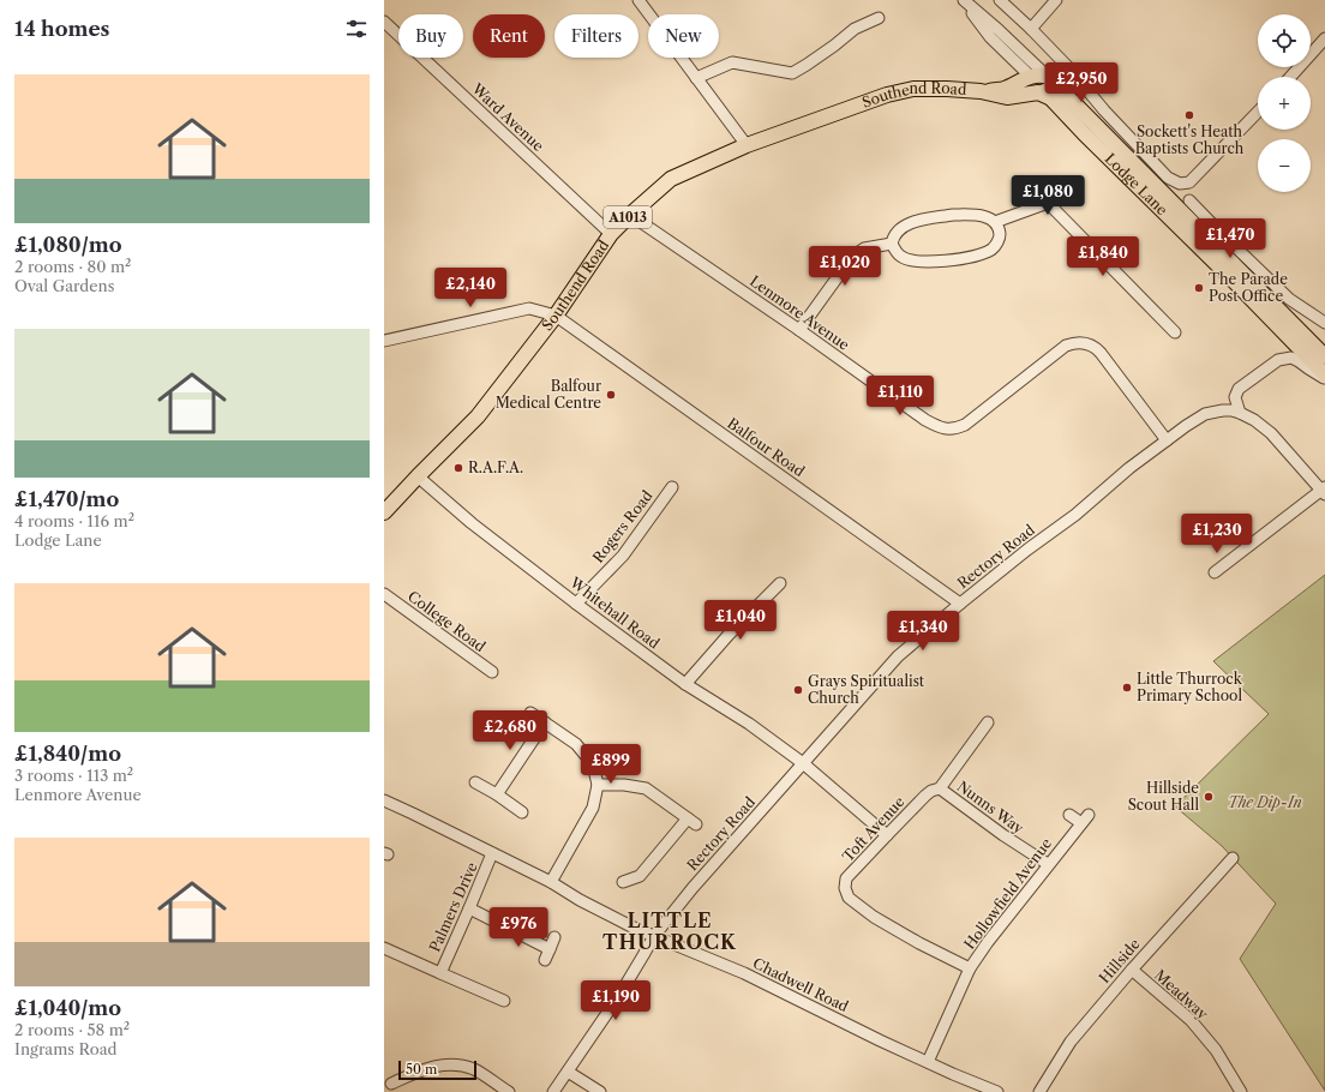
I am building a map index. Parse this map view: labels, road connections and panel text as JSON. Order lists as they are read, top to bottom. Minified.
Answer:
{"streets":{"main road":["Southend Road","Lodge Lane","A1013"],"street":["Ward Avenue","Lenmore Avenue","Balfour Road","Rogers Road","Rectory Road","Whitehall Road","College Road","Nunns Way","Toft Avenue","Hollowfield Avenue","Palmers Drive","Hillside","Chadwell Road","Meadway"]},"crossings":[["Southend Road","Ward Avenue"],["Southend Road","Lodge Lane"],["Southend Road","Lenmore Avenue"],["Southend Road","Balfour Road"],["Southend Road","Whitehall Road"],["Lenmore Avenue","Rectory Road"],["Balfour Road","Rectory Road"],["Rogers Road","Whitehall Road"],["Rectory Road","Whitehall Road"],["Rectory Road","Chadwell Road"],["Whitehall Road","Toft Avenue"],["Nunns Way","Toft Avenue"],["Nunns Way","Hollowfield Avenue"],["Toft Avenue","Hollowfield Avenue"],["Hollowfield Avenue","Chadwell Road"],["Palmers Drive","Chadwell Road"],["Hillside","Meadway"]],"districts":["LITTLE THURROCK"],"parks":["The Dip-In"],"places":["Sockett's Heath Baptists Church","The Parade Post Office","Balfour Medical Centre","R.A.F.A.","Little Thurrock Primary School","Grays Spiritualist Church","Hillside Scout Hall"],"scale_bar":"50 m","page":{"heading":"14 homes","map_buttons":["+","−"],"chip":["Buy","Rent","Filters","New"],"list":[{"name":"£1,080/mo","note":"2 rooms · 80 m² · Oval Gardens"},{"name":"£1,470/mo","note":"4 rooms · 116 m² · Lodge Lane"},{"name":"£1,840/mo","note":"3 rooms · 113 m² · Lenmore Avenue"},{"name":"£1,040/mo","note":"2 rooms · 58 m² · Ingrams Road"}],"price":["£2,950","£1,080","£1,470","£1,840","£1,020","£2,140","£1,110","£1,230","£1,040","£1,340","£2,680","£899","£976","£1,190"],"scale":"50 m"}}
